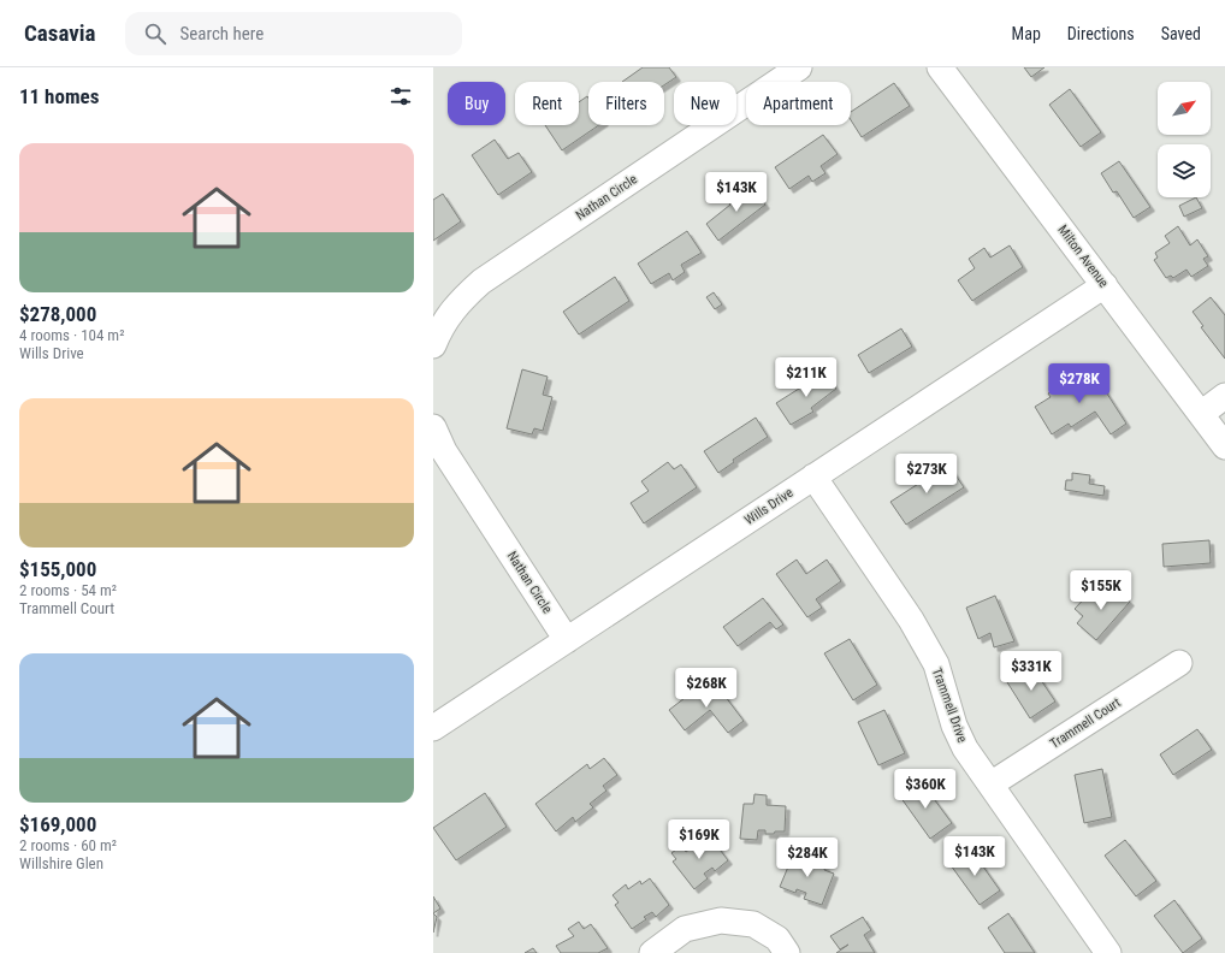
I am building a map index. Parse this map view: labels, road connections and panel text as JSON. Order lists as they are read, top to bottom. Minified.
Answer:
{"streets":{"street":["Nathan Circle","Milton Avenue","Wills Drive","Trammell Drive","Trammell Court"]},"crossings":[["Nathan Circle","Wills Drive"],["Milton Avenue","Wills Drive"],["Wills Drive","Trammell Drive"],["Trammell Drive","Trammell Court"]],"north":"top right","page":{"header":"Casavia","search":"Search here","nav":["Map","Directions","Saved"],"heading":"11 homes","chip":["Buy","Rent","Filters","New","Apartment"],"list":[{"name":"$278,000","note":"4 rooms · 104 m² · Wills Drive"},{"name":"$155,000","note":"2 rooms · 54 m² · Trammell Court"},{"name":"$169,000","note":"2 rooms · 60 m² · Willshire Glen"}],"price":["$143K","$211K","$278K","$273K","$155K","$331K","$268K","$360K","$169K","$143K","$284K"]}}
